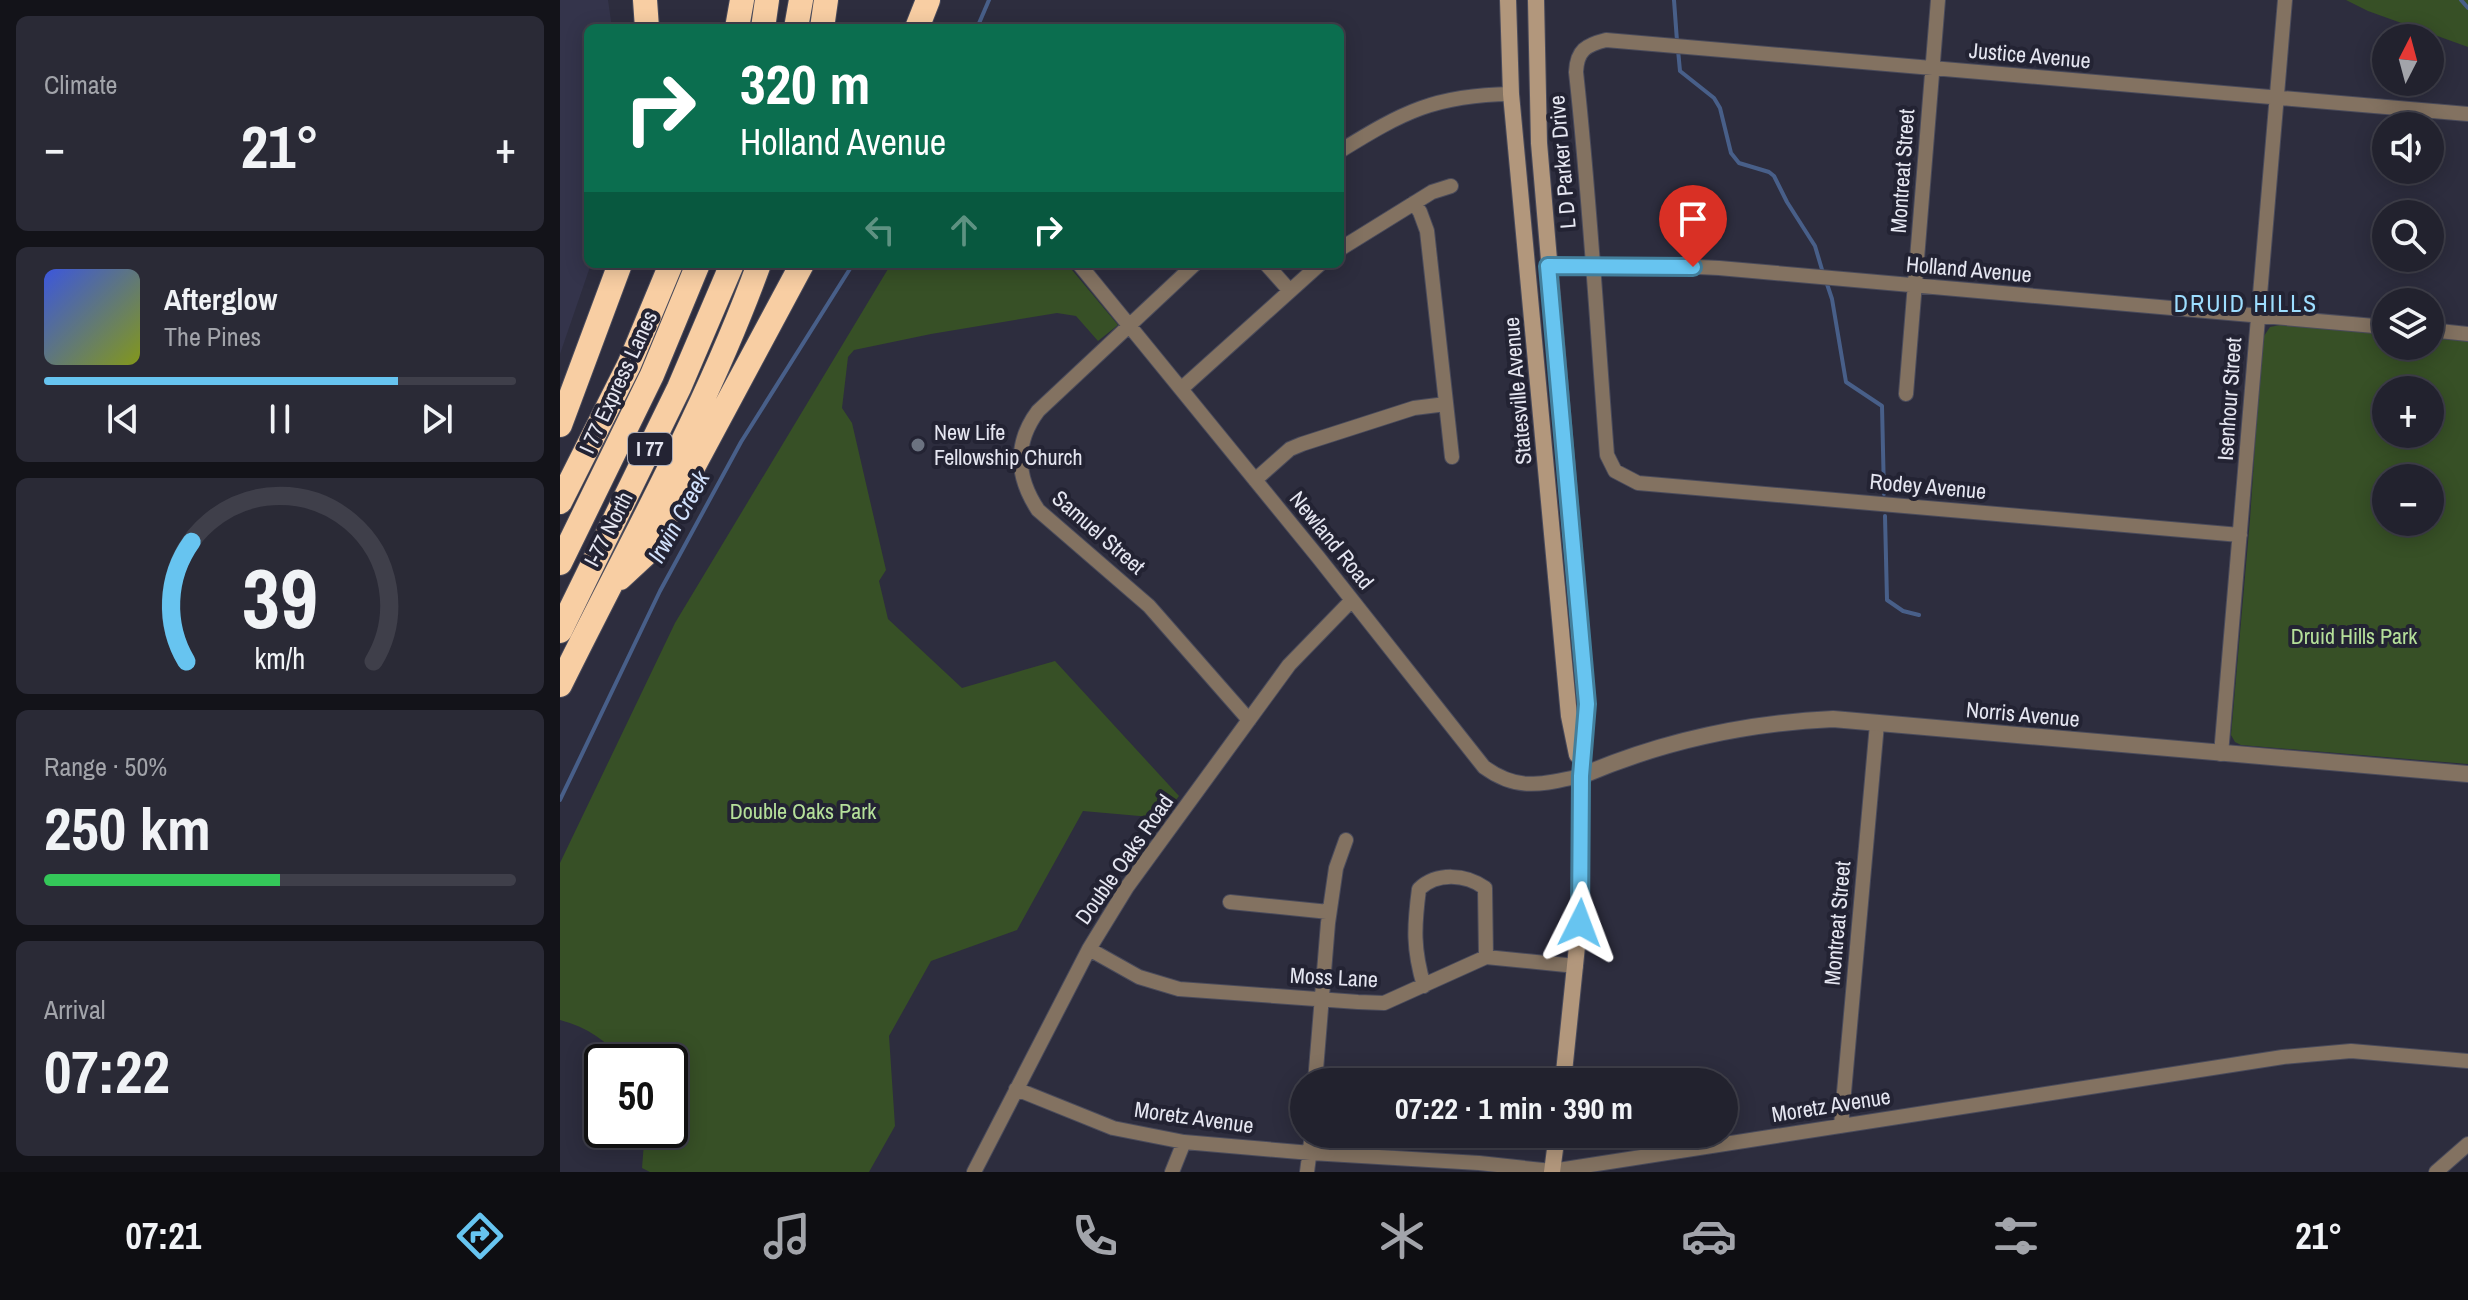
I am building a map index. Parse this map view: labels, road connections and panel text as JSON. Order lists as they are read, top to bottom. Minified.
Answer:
{"streets":{"highway":["I 77 Express Lanes","I 77","I-77 North"],"main road":["Statesville Avenue"],"street":["Justice Avenue","L D Parker Drive","Montreat Street","Holland Avenue","Isenhour Street","Rodey Avenue","Samuel Street","Newland Road","Norris Avenue","Double Oaks Road","Moss Lane","Moretz Avenue"]},"crossings":[["Justice Avenue","L D Parker Drive"],["Justice Avenue","Montreat Street"],["Justice Avenue","Isenhour Street"],["L D Parker Drive","Holland Avenue"],["L D Parker Drive","Rodey Avenue"],["Montreat Street","Holland Avenue"],["Montreat Street","Norris Avenue"],["Montreat Street","Moretz Avenue"],["Holland Avenue","Statesville Avenue"],["Holland Avenue","Isenhour Street"],["Statesville Avenue","Newland Road"],["Statesville Avenue","Norris Avenue"],["Isenhour Street","Rodey Avenue"],["Isenhour Street","Norris Avenue"],["Samuel Street","Newland Road"],["Samuel Street","Double Oaks Road"],["Newland Road","Norris Avenue"],["Newland Road","Double Oaks Road"],["Double Oaks Road","Moss Lane"],["Double Oaks Road","Moretz Avenue"]],"districts":["DRUID HILLS"],"water":["Irwin Creek"],"parks":["Druid Hills Park","Double Oaks Park"],"places":["New Life Fellowship Church"],"north":"top","page":{"tile":["Climate",["Range · 50%","250 km"],["Arrival","07:22"]],"map_buttons":["+","−"],"turn":["320 m","Holland Avenue"],"heat":["−","21°","+"],"song":["Afterglow","The Pines"],"limit":"50","trip":"07:22 · 1 min · 390 m","tabs":["07:21","21°"],"gauge":["39","km/h"]}}
